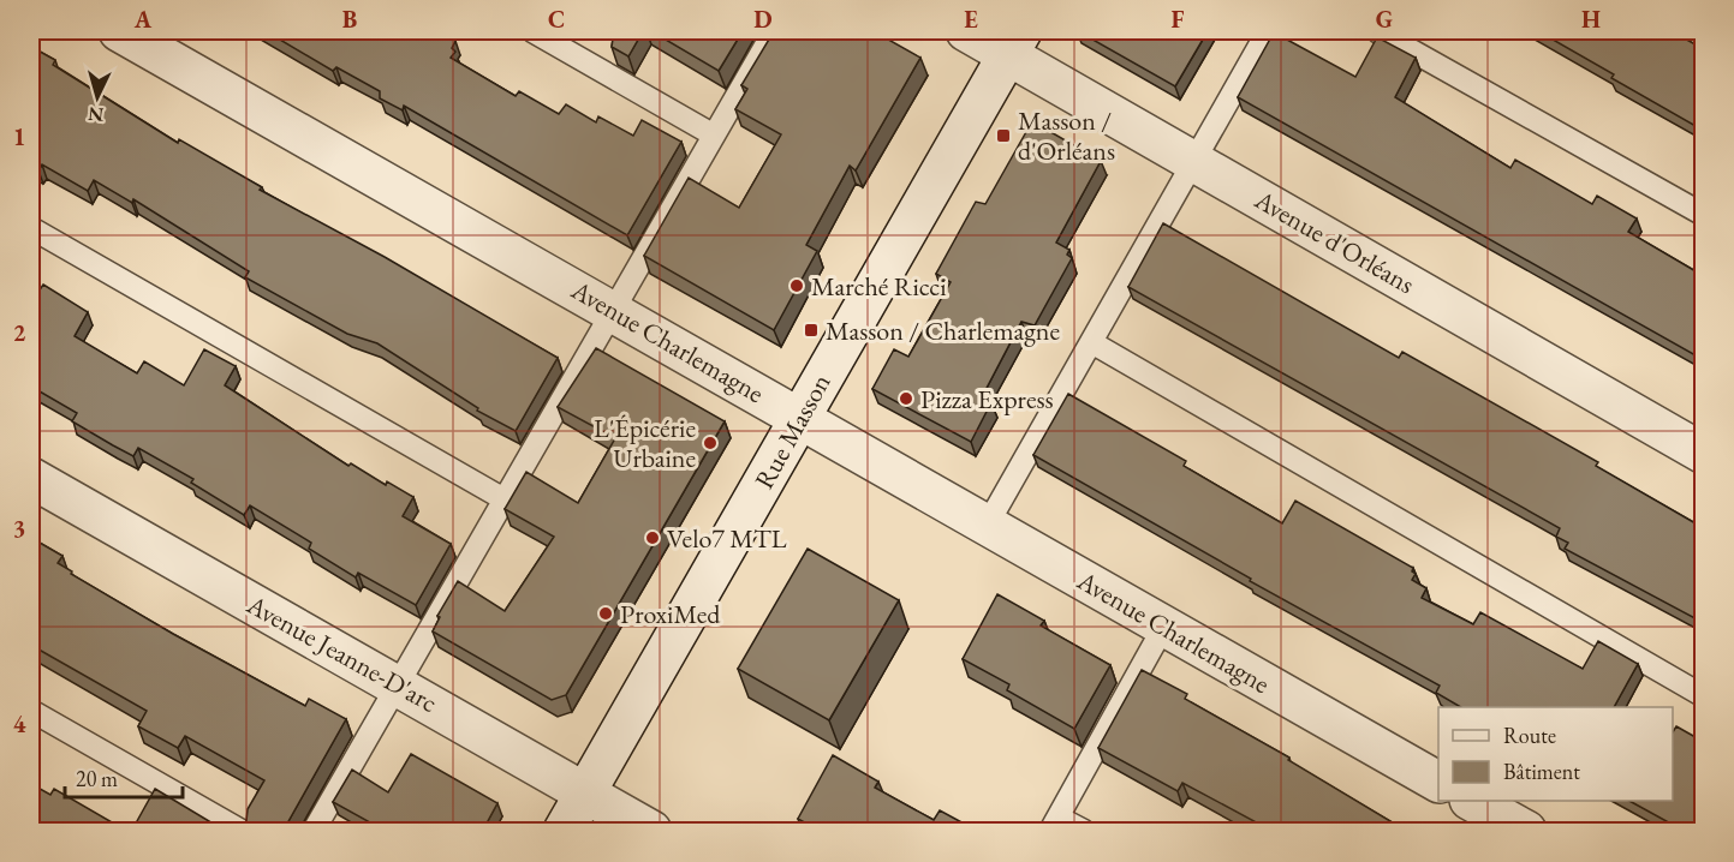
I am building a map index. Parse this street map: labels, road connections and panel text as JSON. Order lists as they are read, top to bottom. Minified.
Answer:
{"streets":{"street":["Avenue d'Orléans","Avenue Charlemagne","Rue Masson","Avenue Jeanne-D'arc"]},"crossings":[["Avenue d'Orléans","Rue Masson"],["Avenue Charlemagne","Rue Masson"],["Rue Masson","Avenue Jeanne-D'arc"]],"places":{"transit":["Masson / d'Orléans","Masson / Charlemagne"],"other":["Marché Ricci","Pizza Express","L'Épicérie Urbaine","Velo7 MTL","ProxiMed"]},"legend":["Route","Bâtiment"],"scale_bar":"20 m","north":"bottom","grid":{"columns":["A","B","C","D","E","F","G","H"],"rows":["1","2","3","4"]}}
